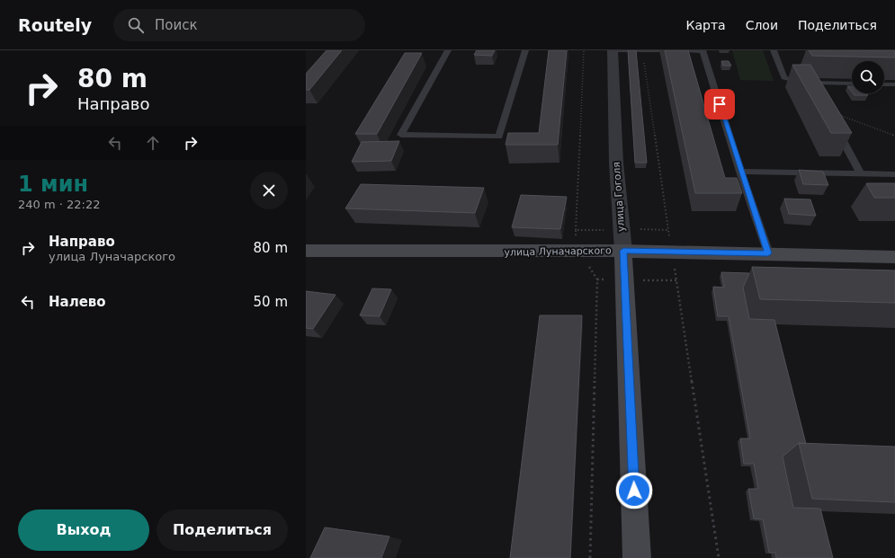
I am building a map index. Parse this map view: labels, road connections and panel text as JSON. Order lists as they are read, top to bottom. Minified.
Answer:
{"streets":{"street":["улица Гоголя","улица Луначарского"]},"crossings":[["улица Гоголя","улица Луначарского"]],"page":{"header":"Routely","search":"Поиск","nav":["Карта","Слои","Поделиться"],"turn":["80 m","Направо"],"heading":["1 мин","240 m · 22:22"],"list":[{"name":"Направо","note":"улица Луначарского","value":"80 m"},{"name":"Налево","value":"50 m"}],"buttons":["Выход","Поделиться"]}}
